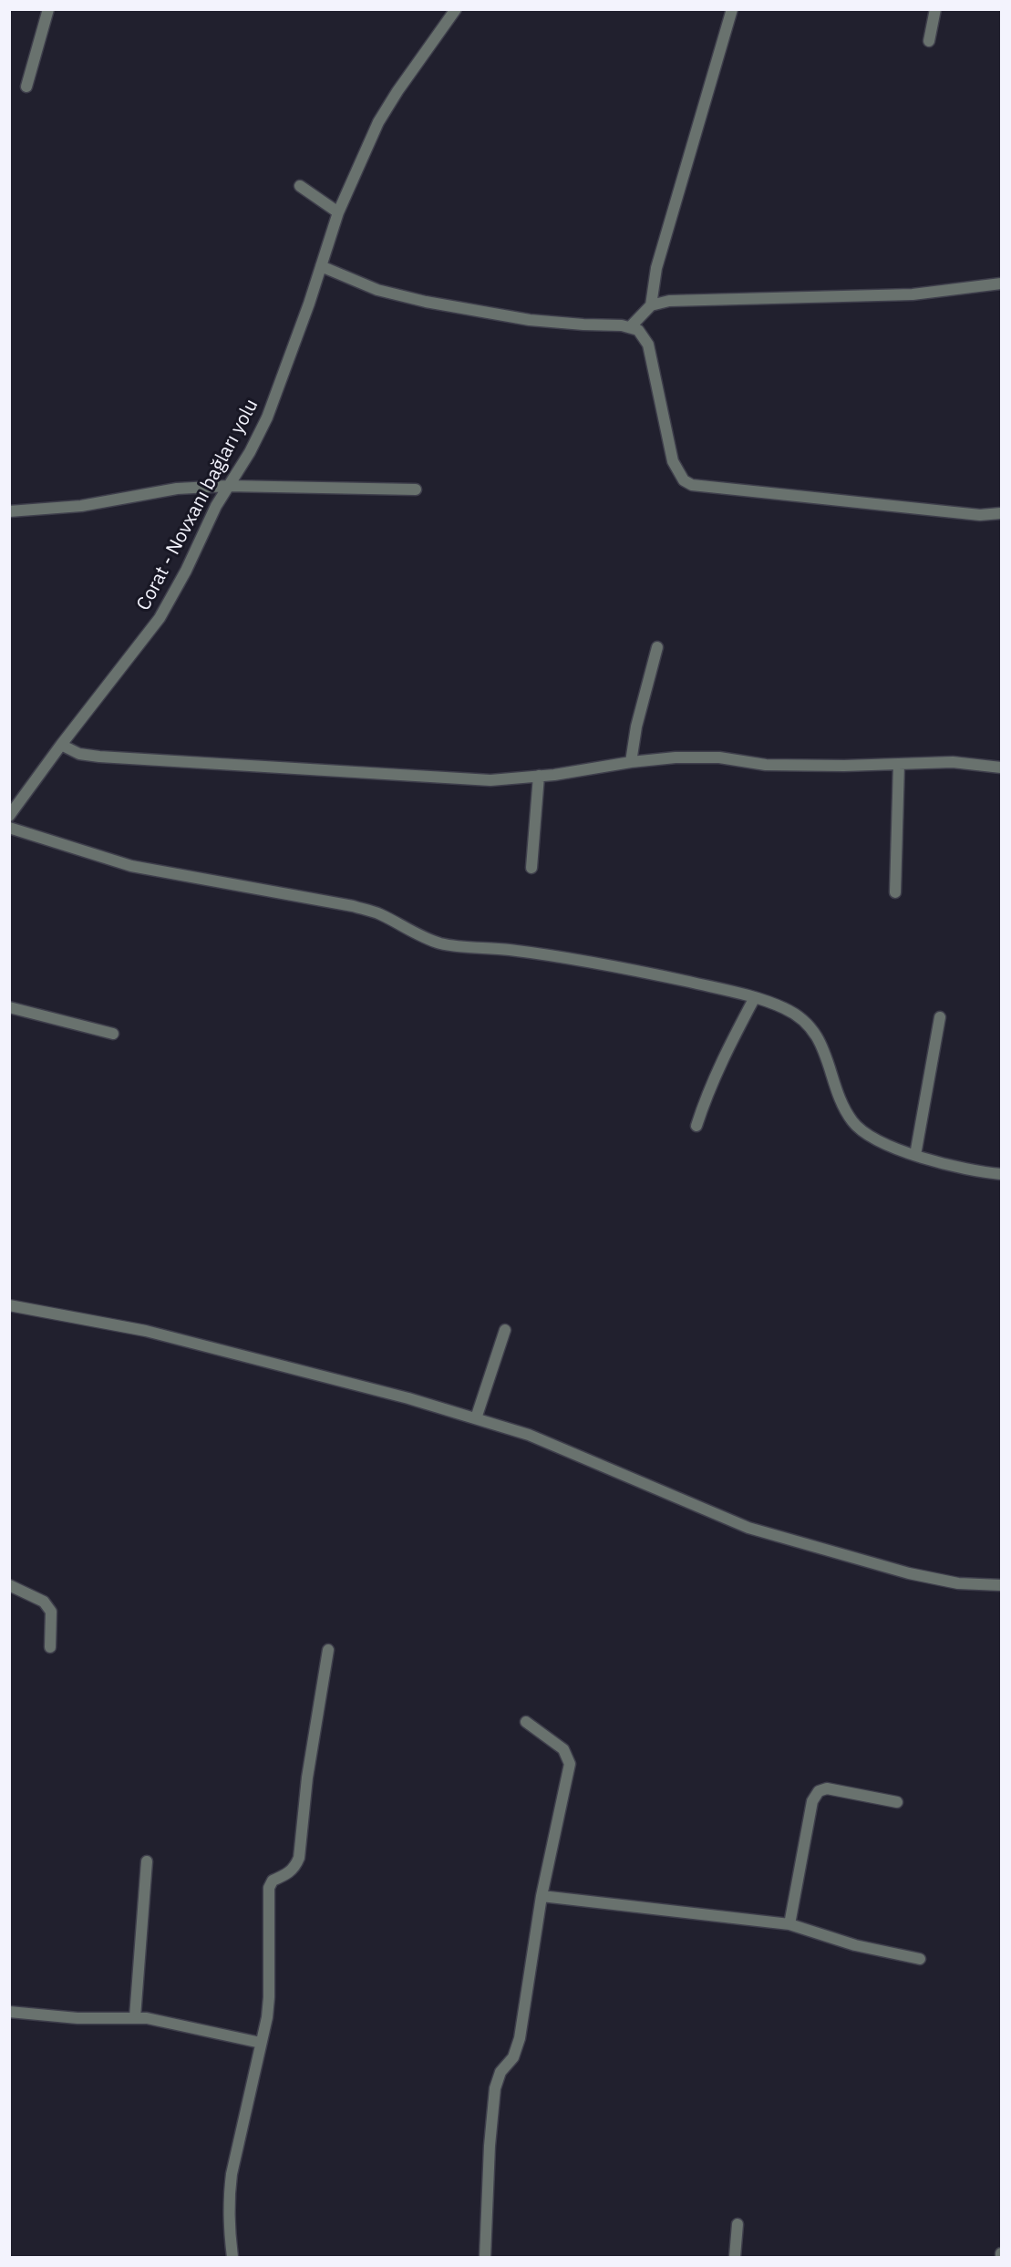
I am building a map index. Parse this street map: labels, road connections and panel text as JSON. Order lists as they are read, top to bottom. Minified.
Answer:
{"streets":{"street":["Corat - Novxanı bağları yolu"]}}
